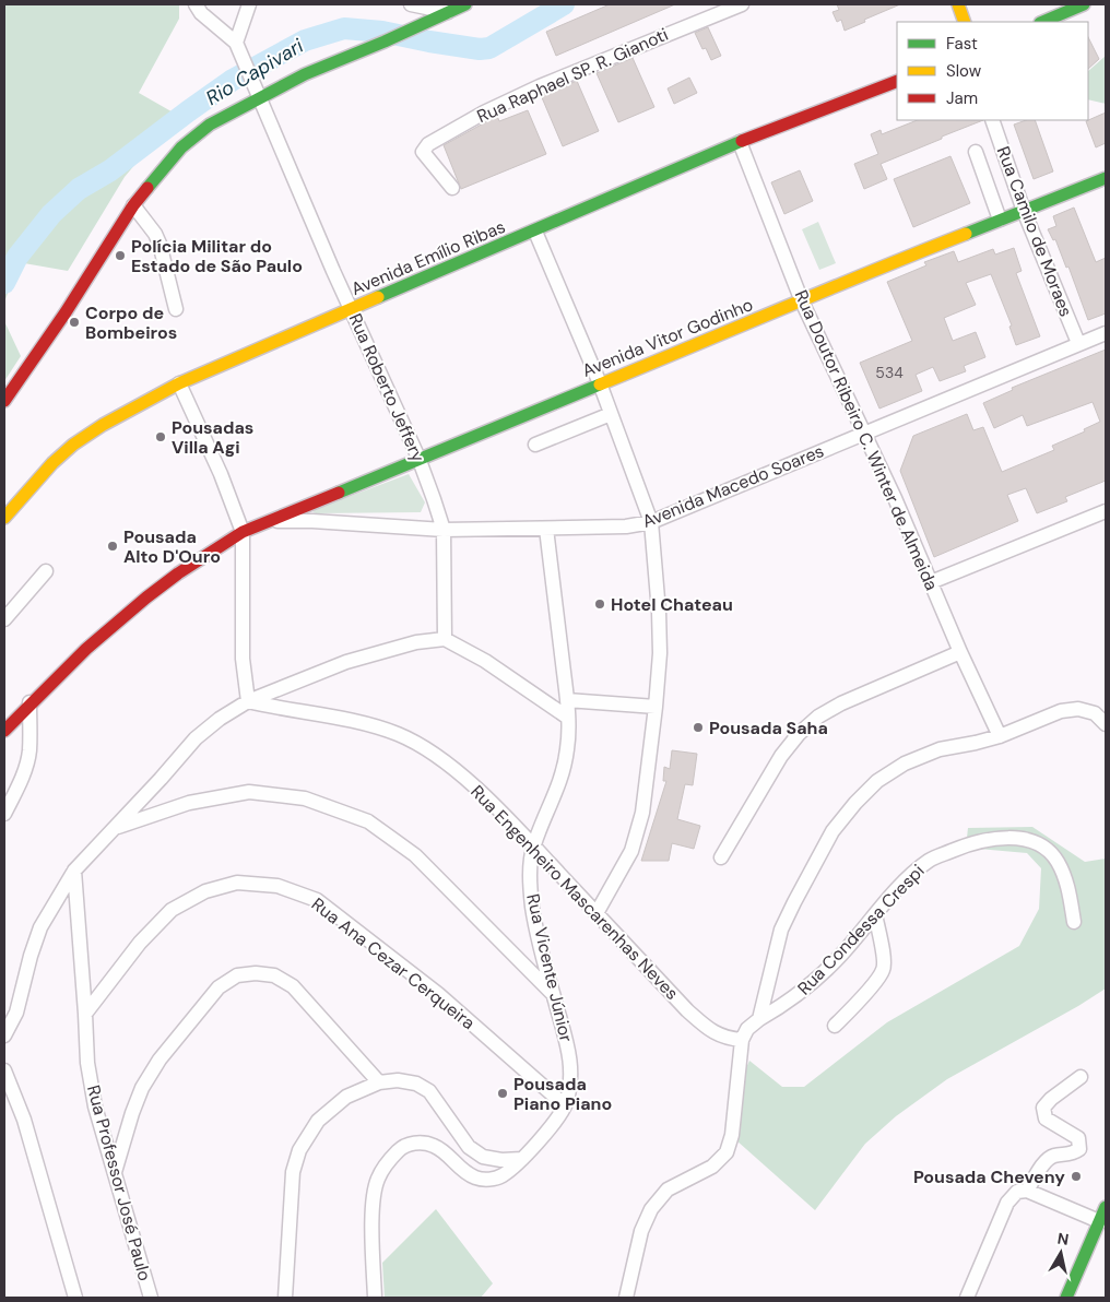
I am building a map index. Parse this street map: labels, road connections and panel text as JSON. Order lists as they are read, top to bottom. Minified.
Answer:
{"streets":{"street":["Rua Raphael SP. R. Gianoti","Rua Camilo de Moraes","Avenida Emílio Ribas","Avenida Vitor Godinho","Rua Roberto Jeffery","Rua Doutor Ribeiro C. Winter de Almeida","Avenida Macedo Soares","Rua Engenheiro Mascarenhas Neves","Rua Condessa Crespi","Rua Ana Cezar Cerqueira","Rua Vicente Júnior","Rua Professor José Paulo"]},"crossings":[["Rua Camilo de Moraes","Avenida Vitor Godinho"],["Rua Camilo de Moraes","Avenida Macedo Soares"],["Avenida Emílio Ribas","Rua Roberto Jeffery"],["Avenida Emílio Ribas","Rua Doutor Ribeiro C. Winter de Almeida"],["Avenida Vitor Godinho","Rua Roberto Jeffery"],["Avenida Vitor Godinho","Rua Doutor Ribeiro C. Winter de Almeida"],["Avenida Vitor Godinho","Avenida Macedo Soares"],["Rua Roberto Jeffery","Avenida Macedo Soares"],["Rua Doutor Ribeiro C. Winter de Almeida","Avenida Macedo Soares"],["Avenida Macedo Soares","Rua Vicente Júnior"],["Rua Engenheiro Mascarenhas Neves","Rua Vicente Júnior"],["Rua Ana Cezar Cerqueira","Rua Vicente Júnior"],["Rua Ana Cezar Cerqueira","Rua Professor José Paulo"]],"water":["Rio Capivari"],"places":["Polícia Militar do Estado de São Paulo","Corpo de Bombeiros","Pousadas Villa Agi","Pousada Alto D'Ouro","Hotel Chateau","Pousada Saha","Pousada Piano Piano","Pousada Cheveny"],"house_numbers":["534"],"legend":["Fast","Slow","Jam"],"north":"top"}
